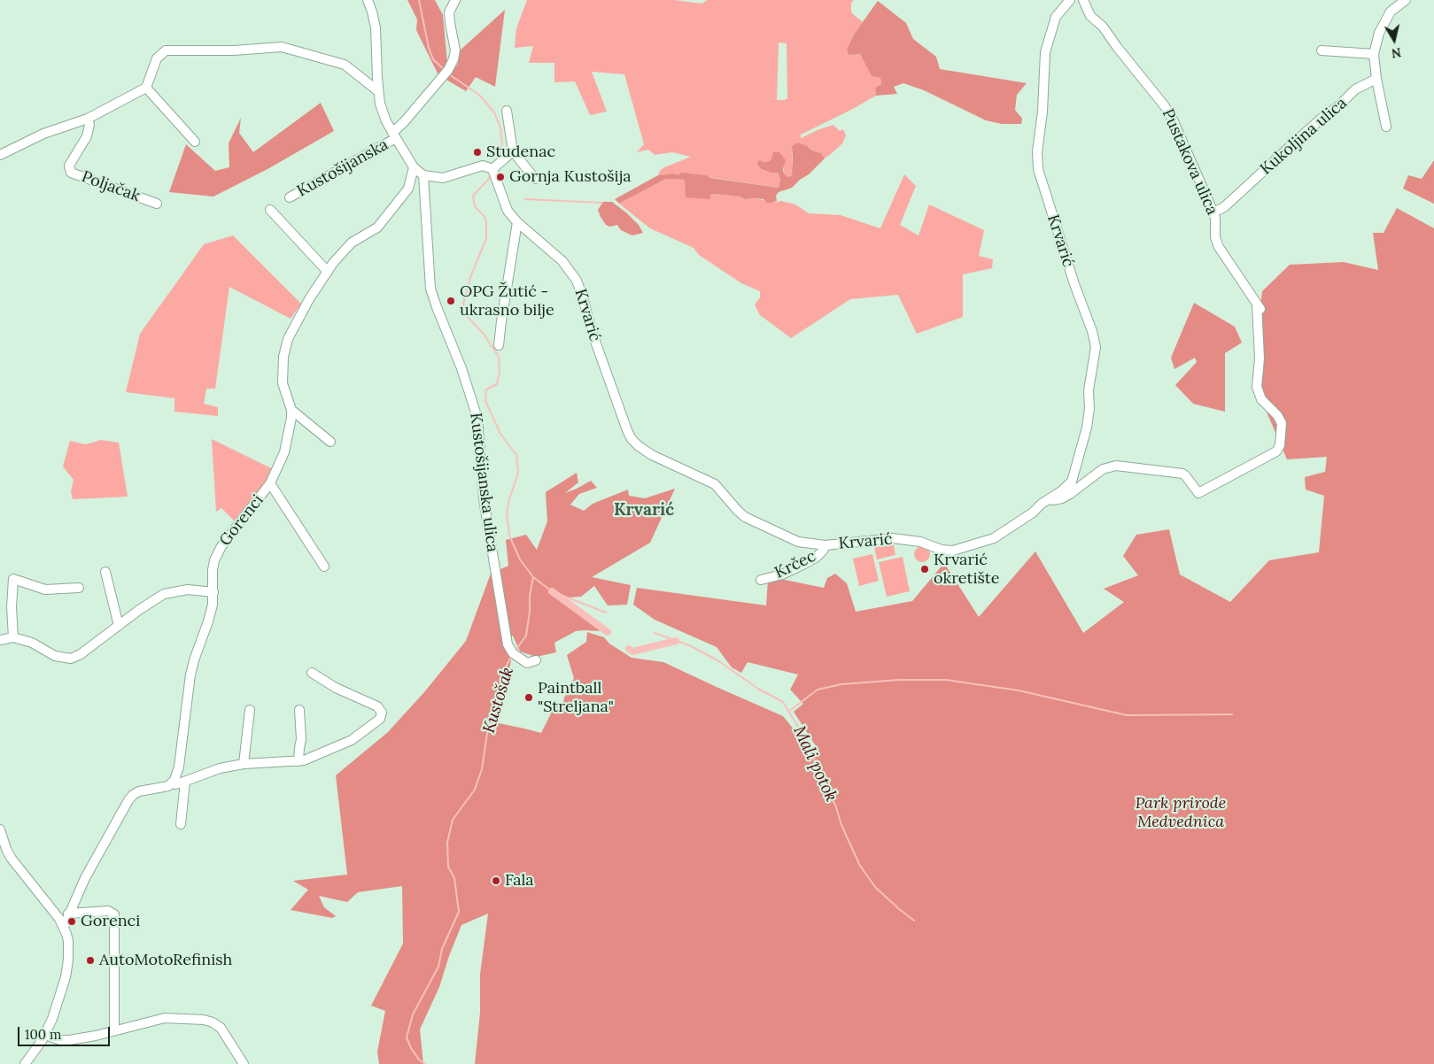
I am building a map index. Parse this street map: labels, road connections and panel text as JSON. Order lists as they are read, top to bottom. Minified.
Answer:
{"streets":{"street":["Kukoljina ulica","Pustakova ulica","Kustošijanska","Poljačak","Krvarić","Kustošijanska ulica","Gorenci","Krčec"]},"crossings":[["Kukoljina ulica","Pustakova ulica"],["Pustakova ulica","Krvarić"],["Krvarić","Krčec"]],"districts":["Krvarić"],"water":["Kustošak","Mali potok"],"parks":["Park prirode Medvednica"],"places":["Studenac","Gornja Kustošija","OPG Žutić - ukrasno bilje","Krvarić okretište","Paintball \"Streljana\"","Fala","Gorenci","AutoMotoRefinish"],"scale_bar":"100 m","north":"bottom"}
